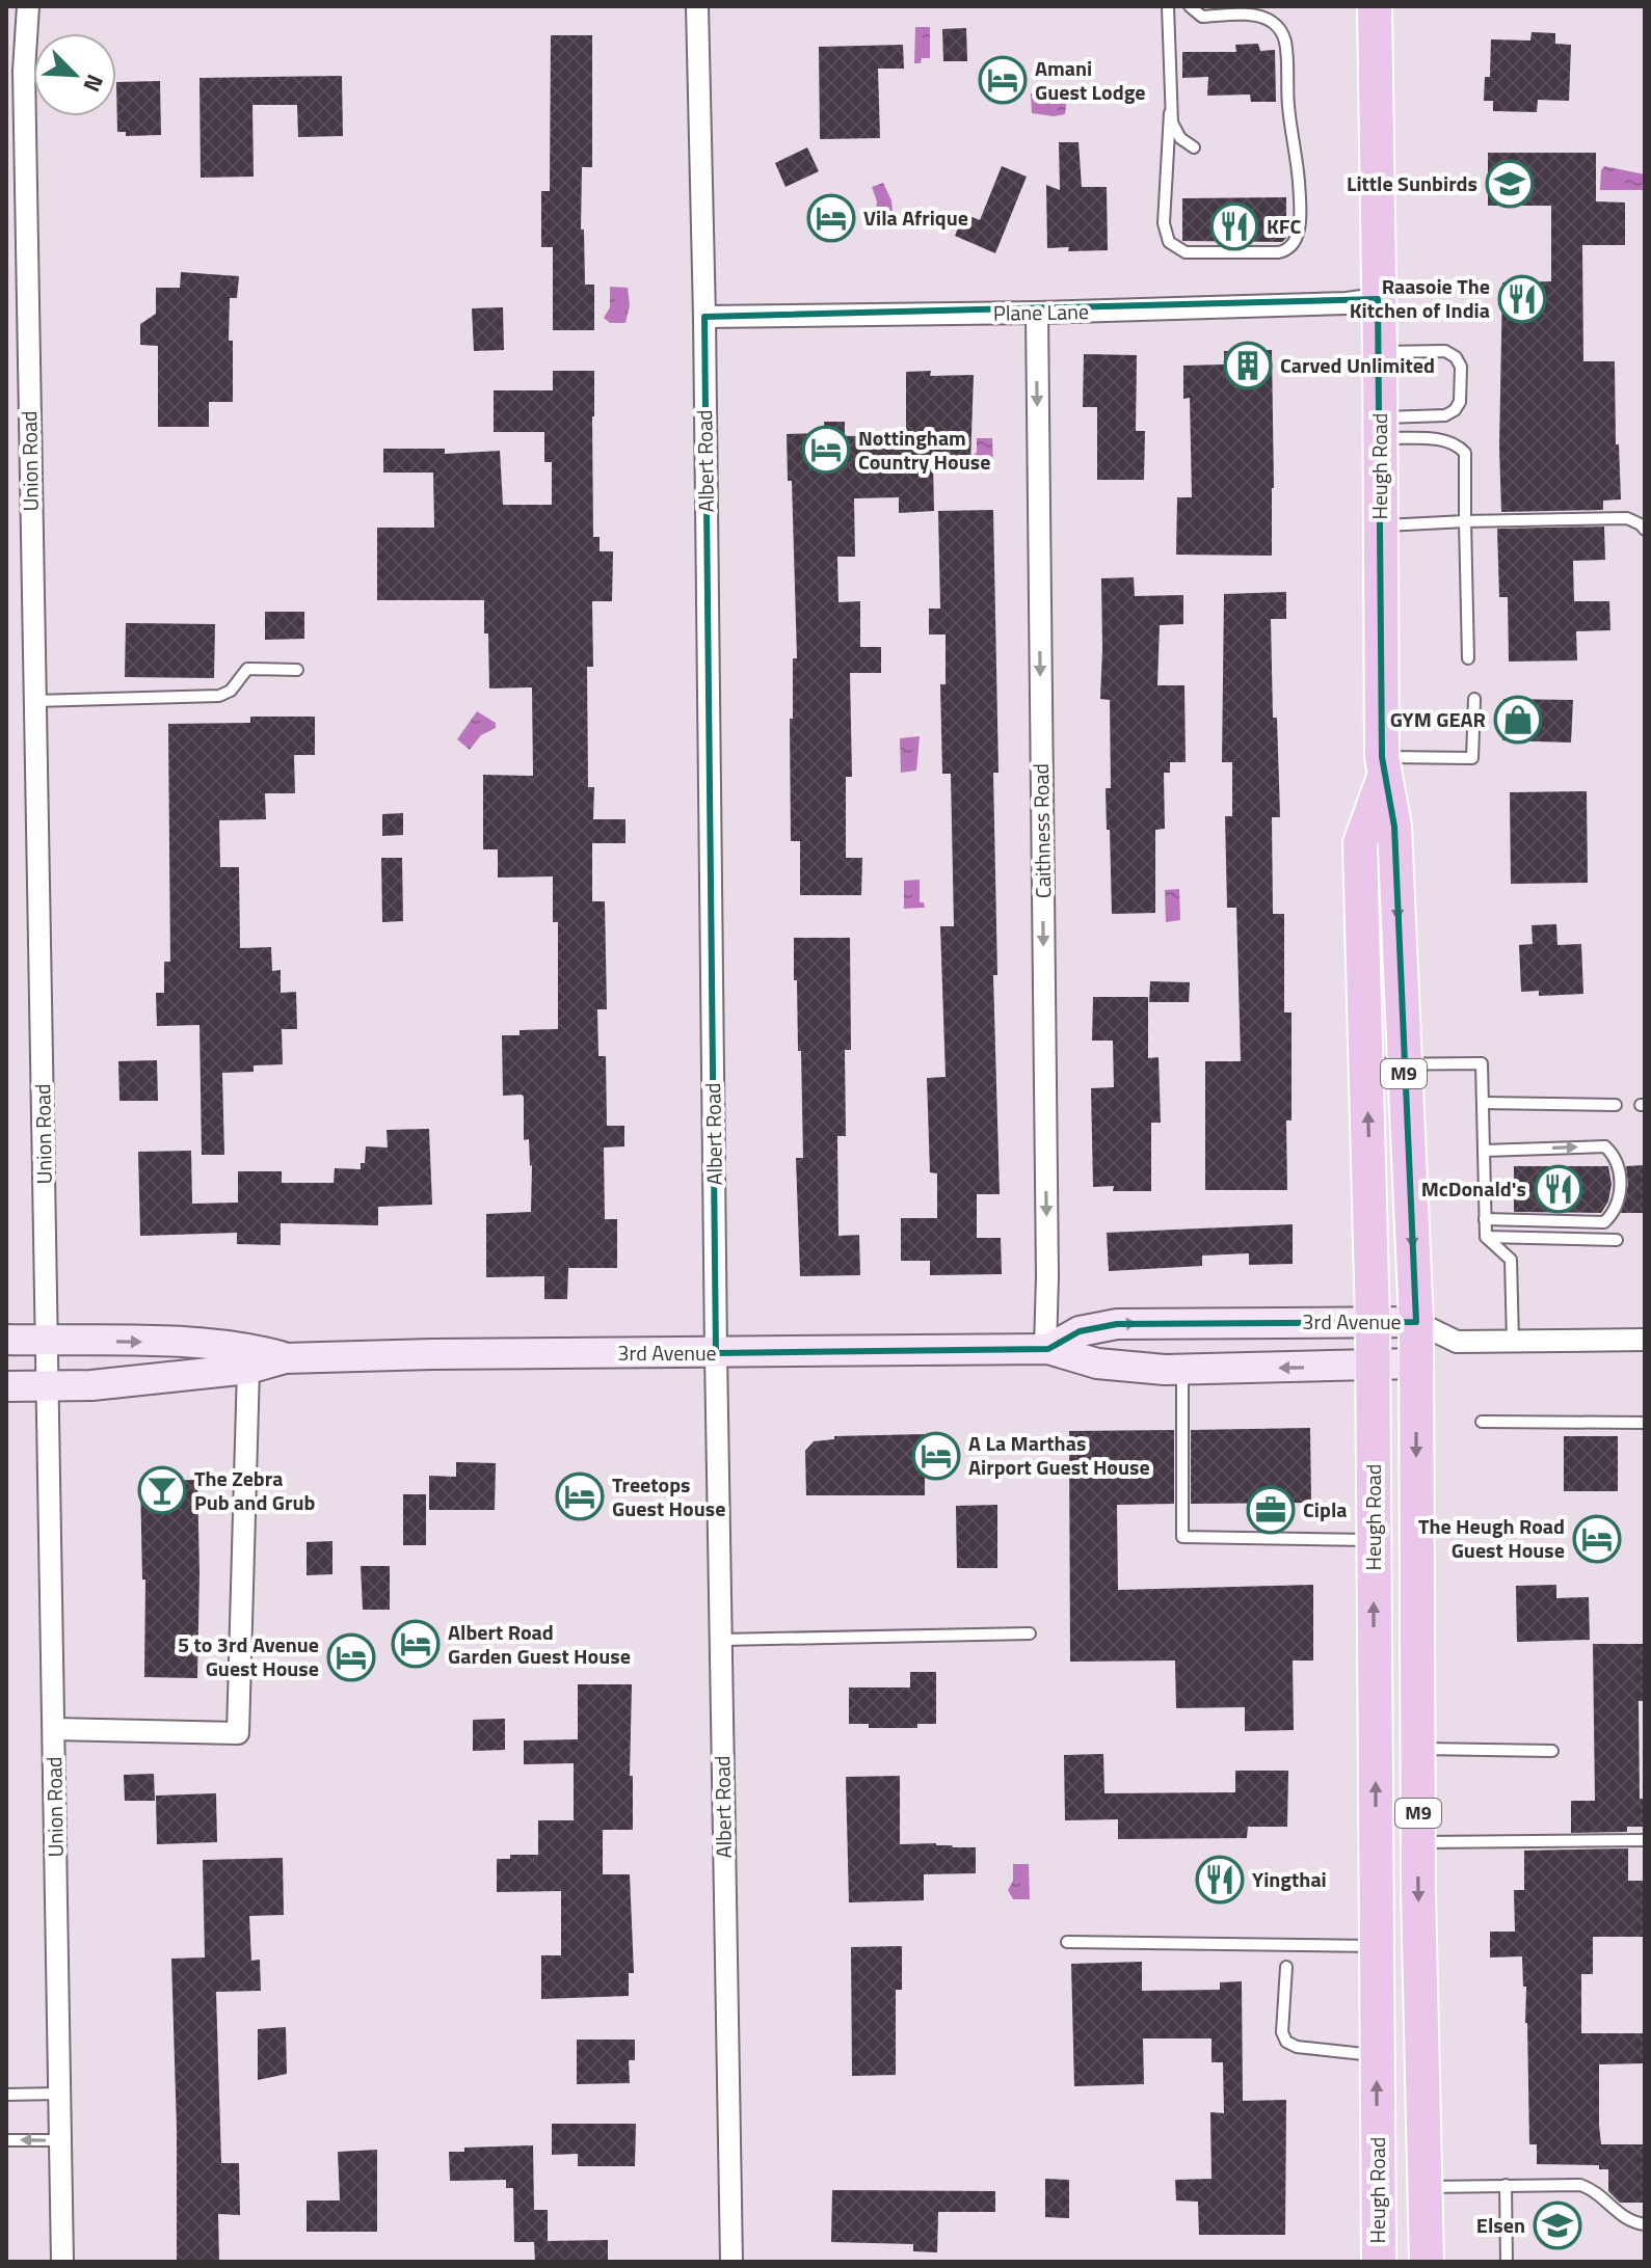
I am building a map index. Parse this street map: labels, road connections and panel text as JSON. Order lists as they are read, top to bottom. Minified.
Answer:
{"streets":{"main road":["Heugh Road","M9"],"street":["Plane Lane","Union Road","Albert Road","Caithness Road","3rd Avenue"]},"crossings":[["Plane Lane","Albert Road"],["Plane Lane","Heugh Road"],["Plane Lane","Caithness Road"],["Union Road","3rd Avenue"],["Albert Road","3rd Avenue"],["Heugh Road","3rd Avenue"],["Caithness Road","3rd Avenue"]],"one_way":["Caithness Road"],"places":{"hotel":["Amani Guest Lodge","Vila Afrique","Nottingham Country House","A La Marthas Airport Guest House","Treetops Guest House","The Heugh Road Guest House","Albert Road Garden Guest House","5 to 3rd Avenue Guest House"],"school or university":["Little Sunbirds","Elsen"],"restaurant":["KFC","Raasoie The Kitchen of India","McDonald's","Yingthai"],"building":["Carved Unlimited"],"shop":["GYM GEAR"],"bar":["The Zebra Pub and Grub"],"office":["Cipla"]},"north":"bottom right"}
